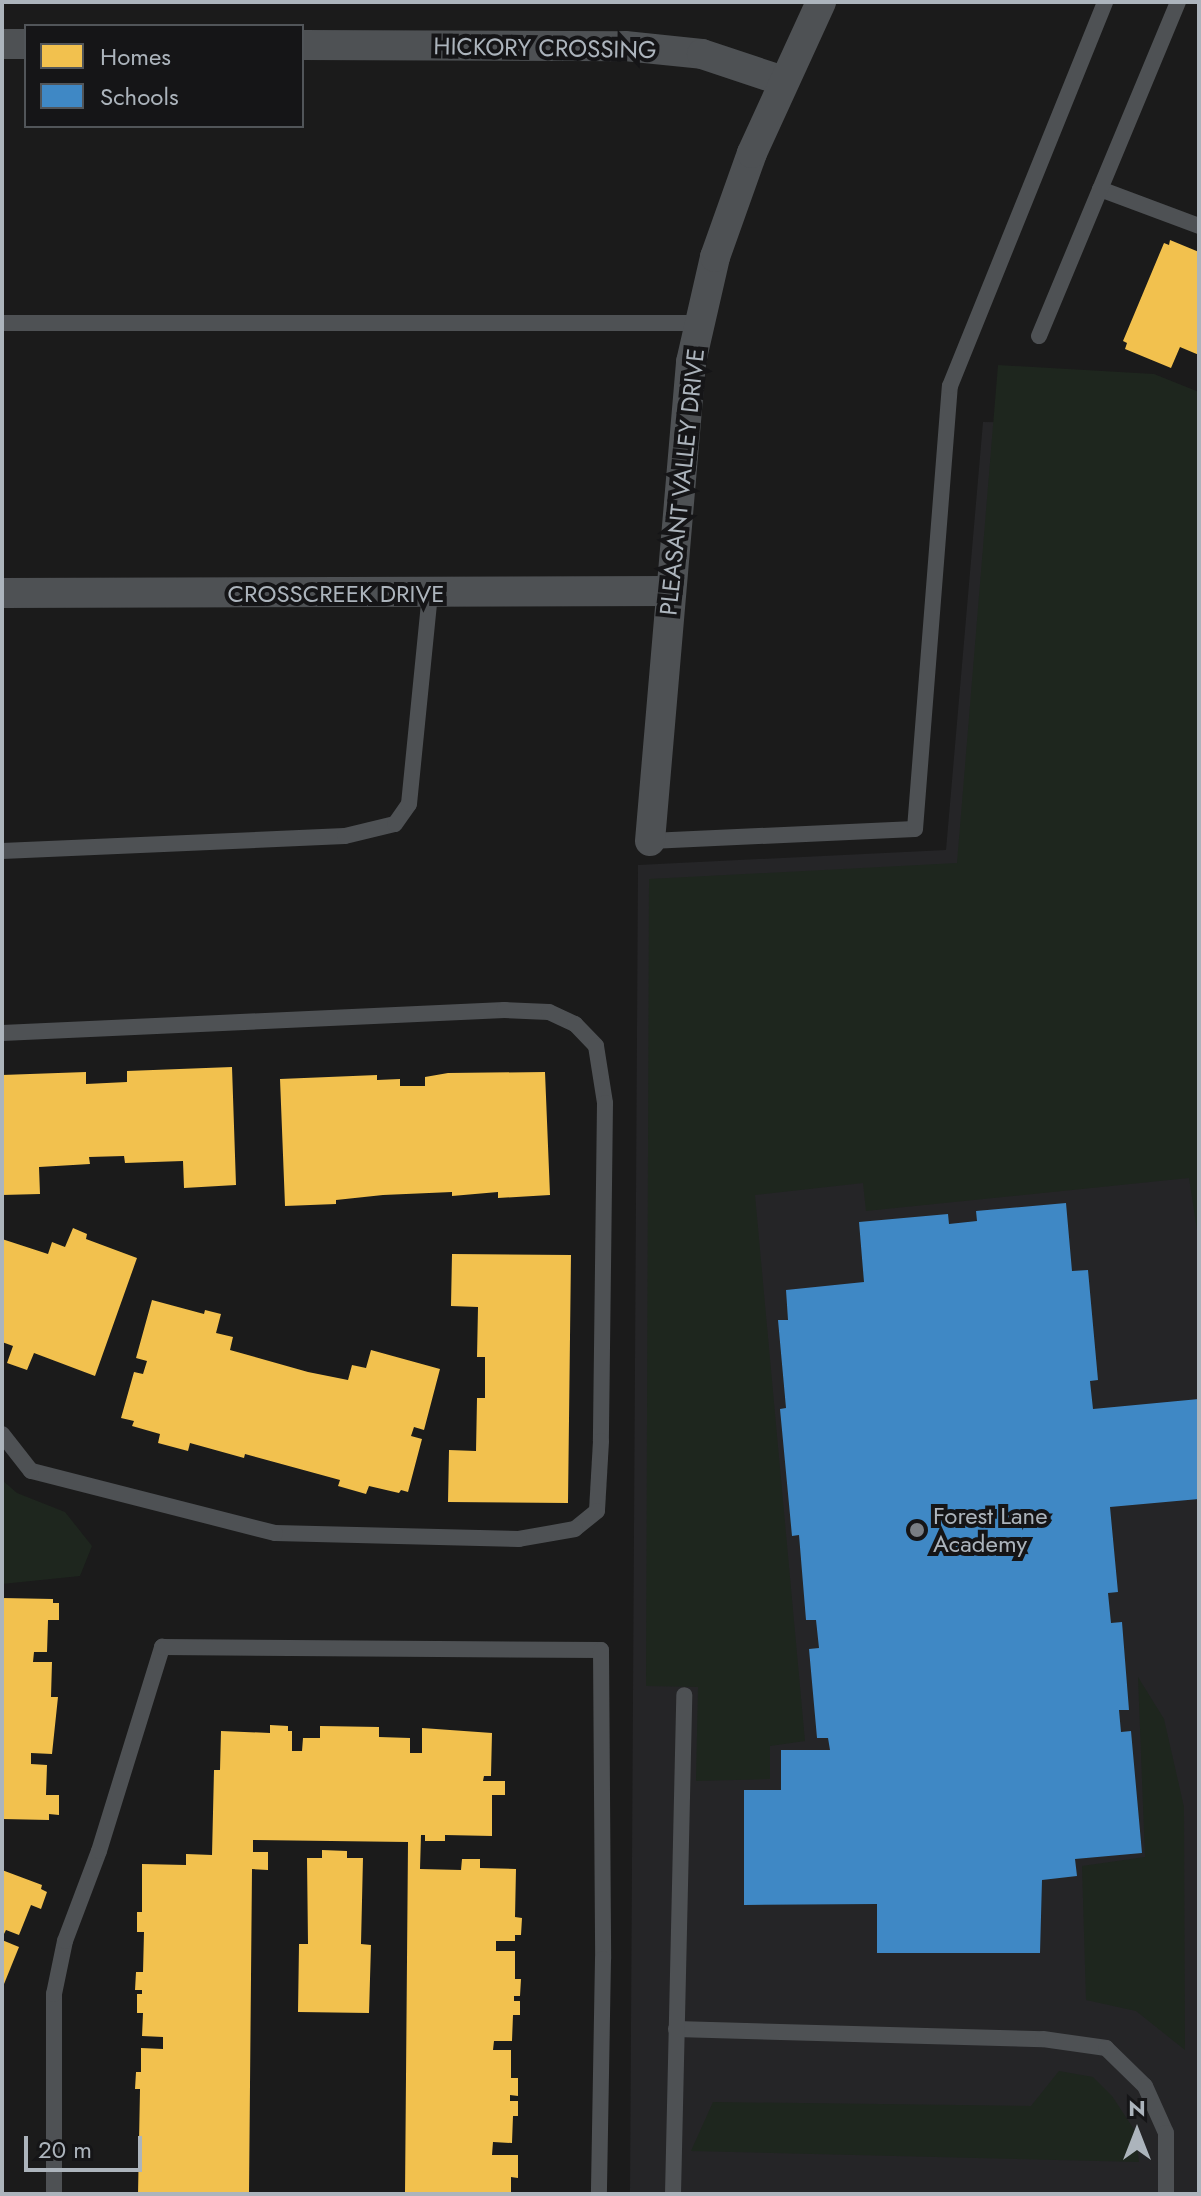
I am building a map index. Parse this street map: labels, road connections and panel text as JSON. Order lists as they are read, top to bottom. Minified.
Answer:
{"streets":{"street":["HICKORY CROSSING","PLEASANT VALLEY DRIVE","CROSSCREEK DRIVE"]},"crossings":[["HICKORY CROSSING","PLEASANT VALLEY DRIVE"],["PLEASANT VALLEY DRIVE","CROSSCREEK DRIVE"]],"places":["Forest Lane Academy"],"legend":["Homes","Schools"],"scale_bar":"20 m","north":"top"}
